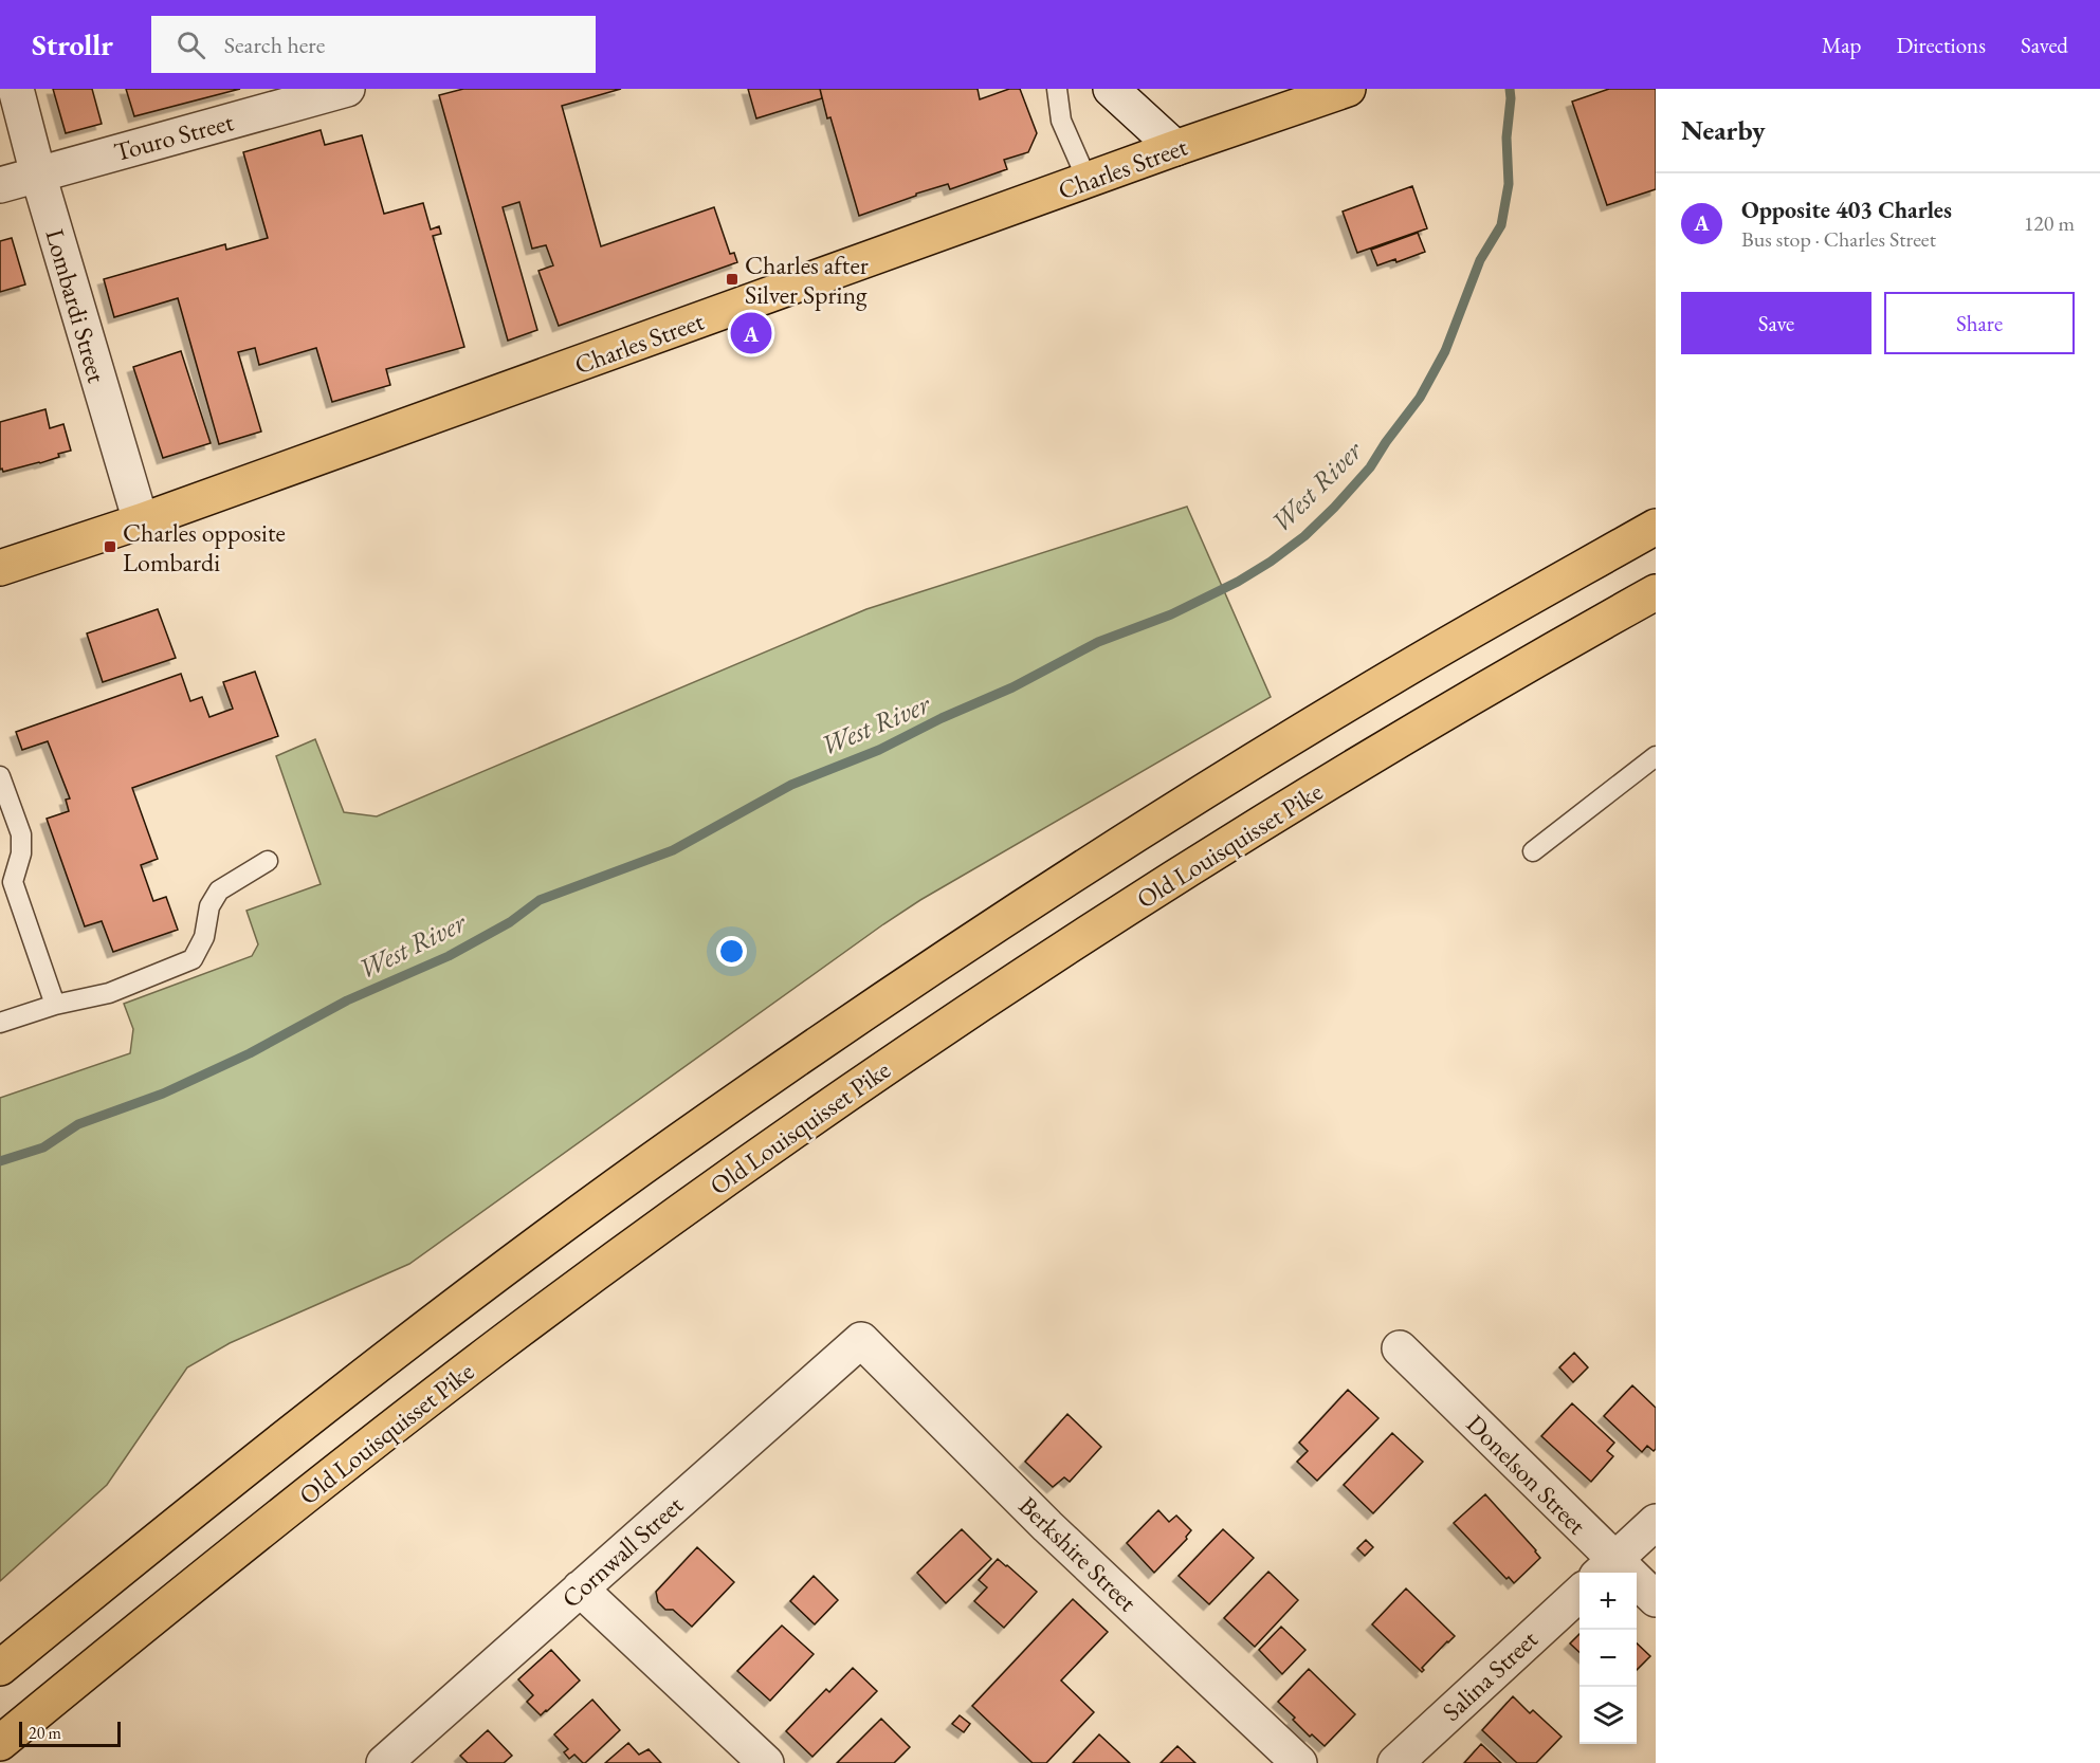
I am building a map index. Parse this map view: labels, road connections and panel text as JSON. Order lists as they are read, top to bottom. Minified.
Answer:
{"streets":{"main road":["Charles Street","Old Louisquisset Pike"],"street":["Touro Street","Lombardi Street","Donelson Street","Cornwall Street","Berkshire Street","Salina Street"]},"crossings":[["Touro Street","Lombardi Street"],["Charles Street","Lombardi Street"],["Cornwall Street","Berkshire Street"]],"water":["West River"],"places":{"transit":["Charles after Silver Spring","Charles opposite Lombardi"]},"scale_bar":"20 m","page":{"header":"Strollr","search":"Search here","nav":["Map","Directions","Saved"],"heading":"Nearby","list":[{"mark":"A","name":"Opposite 403 Charles","note":"Bus stop · Charles Street","value":"120 m"}],"buttons":["Save","Share"],"pins":"A","map_buttons":["+","−"],"scale":"20 m"}}
